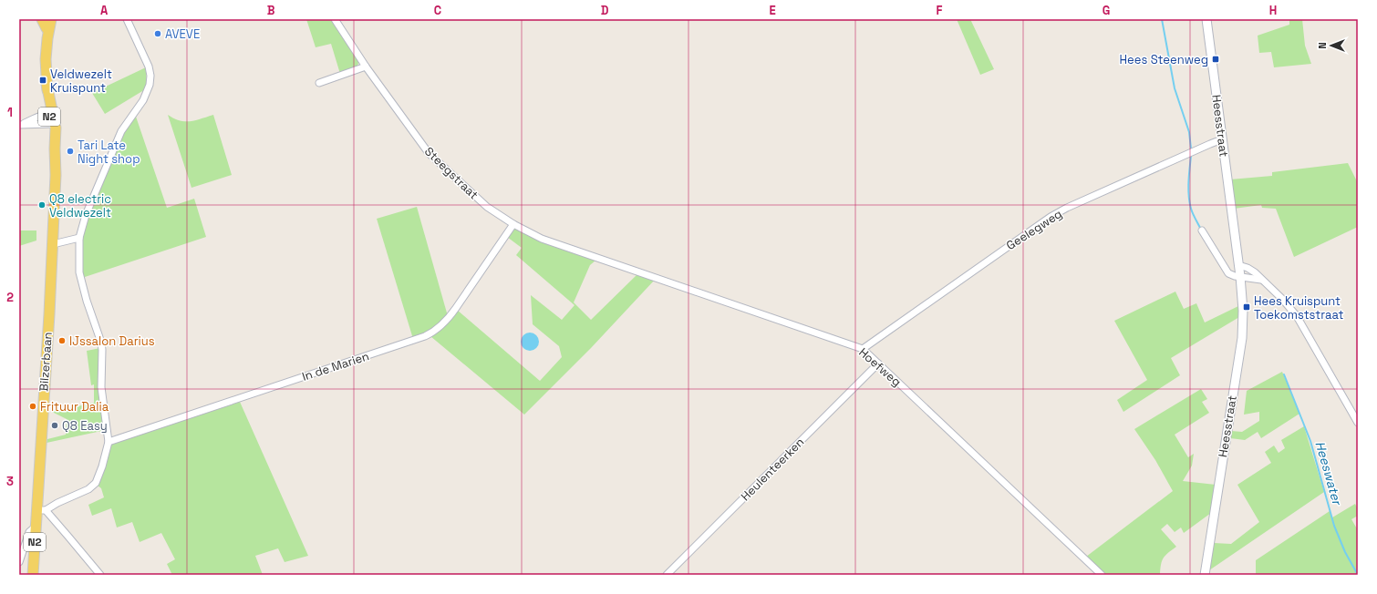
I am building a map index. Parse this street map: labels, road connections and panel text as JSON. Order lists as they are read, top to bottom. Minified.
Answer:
{"streets":{"main road":["N2","Bilzerbaan"],"street":["Heesstraat","Steegstraat","Geelegweg","In de Marien","Hoefweg","Heulenteerken"]},"crossings":[["Heesstraat","Geelegweg"],["Steegstraat","In de Marien"],["Steegstraat","Hoefweg"],["Geelegweg","Hoefweg"],["Hoefweg","Heulenteerken"]],"water":["Heeswater"],"places":{"other":["AVEVE","Tari Late Night shop","Q8 electric Veldwezelt","IJssalon Darius","Frituur Dalia","Q8 Easy"],"transit":["Hees Steenweg","Veldwezelt Kruispunt","Hees Kruispunt Toekomststraat"]},"north":"left","grid":{"columns":["A","B","C","D","E","F","G","H"],"rows":["1","2","3"]}}
